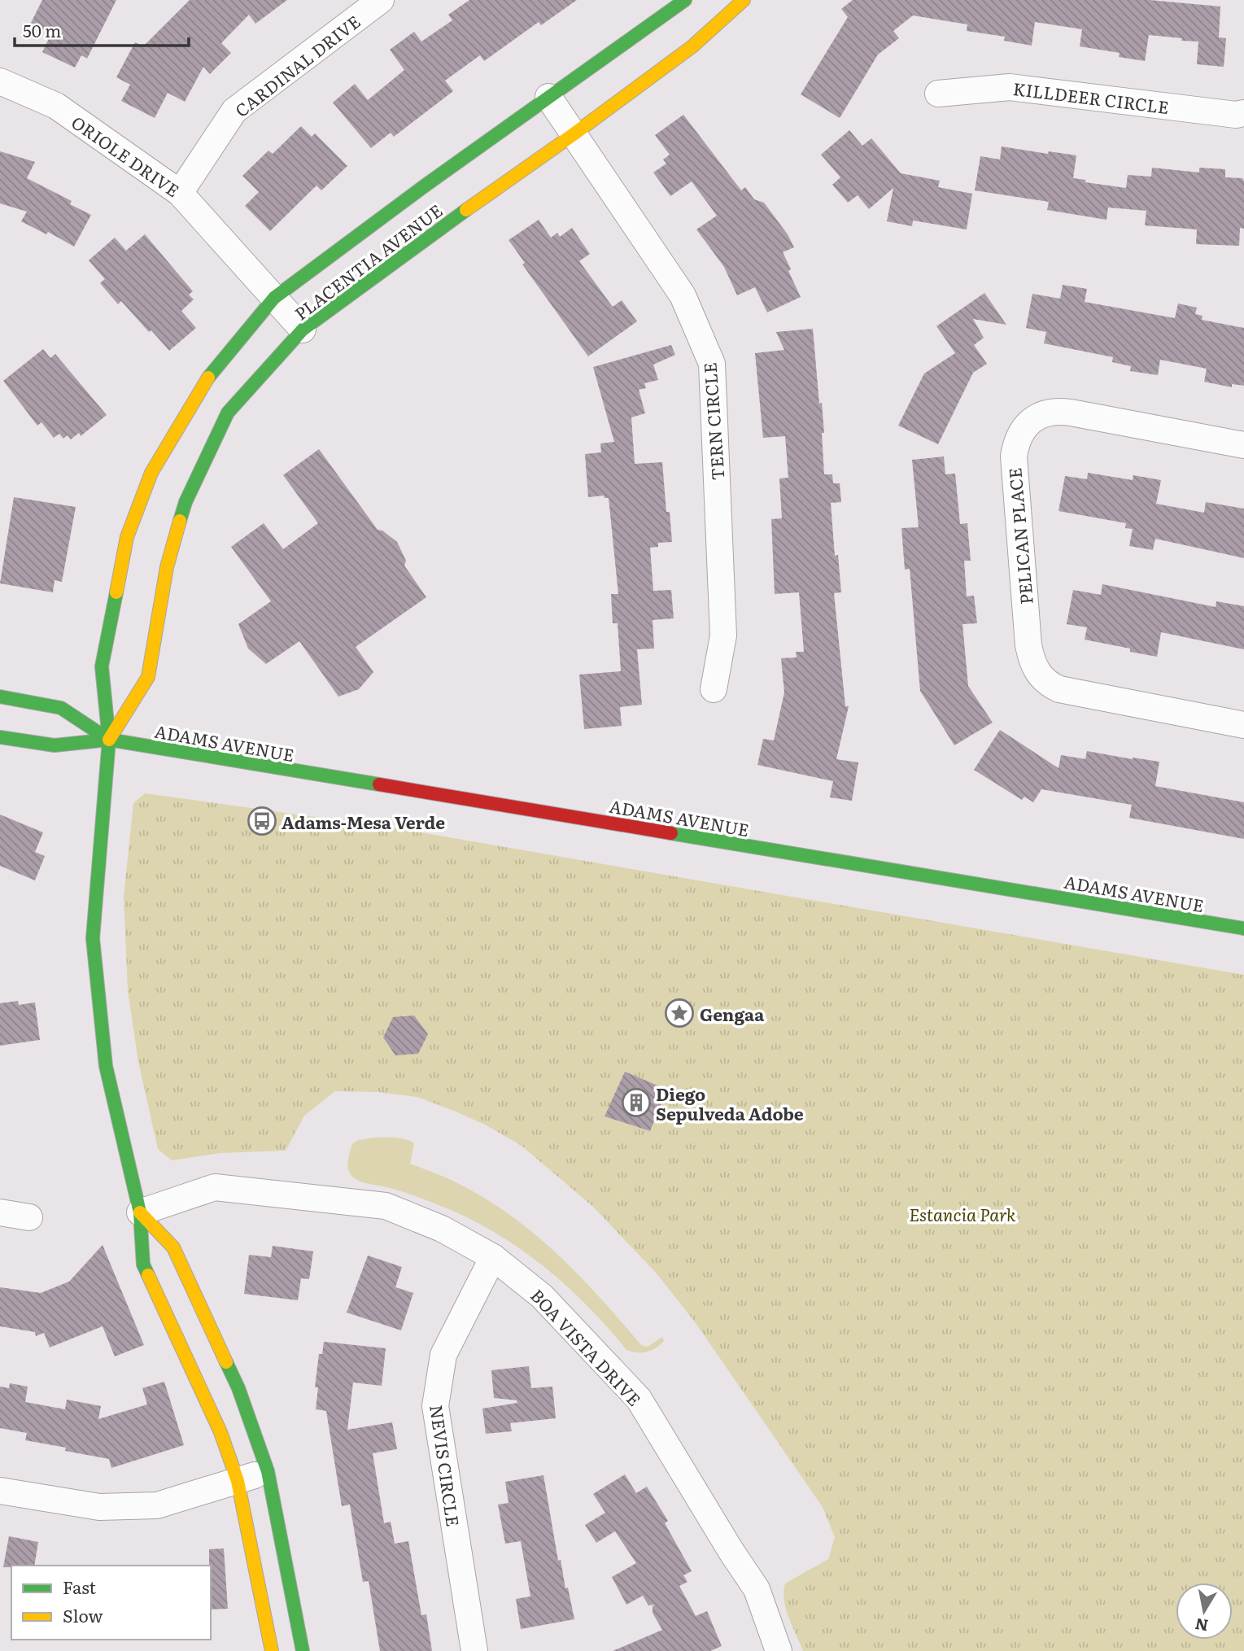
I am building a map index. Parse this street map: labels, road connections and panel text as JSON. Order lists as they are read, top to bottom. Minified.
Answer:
{"streets":{"main road":["PLACENTIA AVENUE","ADAMS AVENUE"],"street":["CARDINAL DRIVE","KILLDEER CIRCLE","ORIOLE DRIVE","TERN CIRCLE","PELICAN PLACE","BOA VISTA DRIVE","NEVIS CIRCLE"]},"crossings":[["CARDINAL DRIVE","ORIOLE DRIVE"],["ORIOLE DRIVE","PLACENTIA AVENUE"],["PLACENTIA AVENUE","TERN CIRCLE"],["PLACENTIA AVENUE","ADAMS AVENUE"],["BOA VISTA DRIVE","NEVIS CIRCLE"]],"parks":["Estancia Park"],"places":{"bus stop":["Adams-Mesa Verde"],"place":["Gengaa"],"building":["Diego Sepulveda Adobe"]},"legend":["Fast","Slow"],"scale_bar":"50 m","north":"bottom"}
